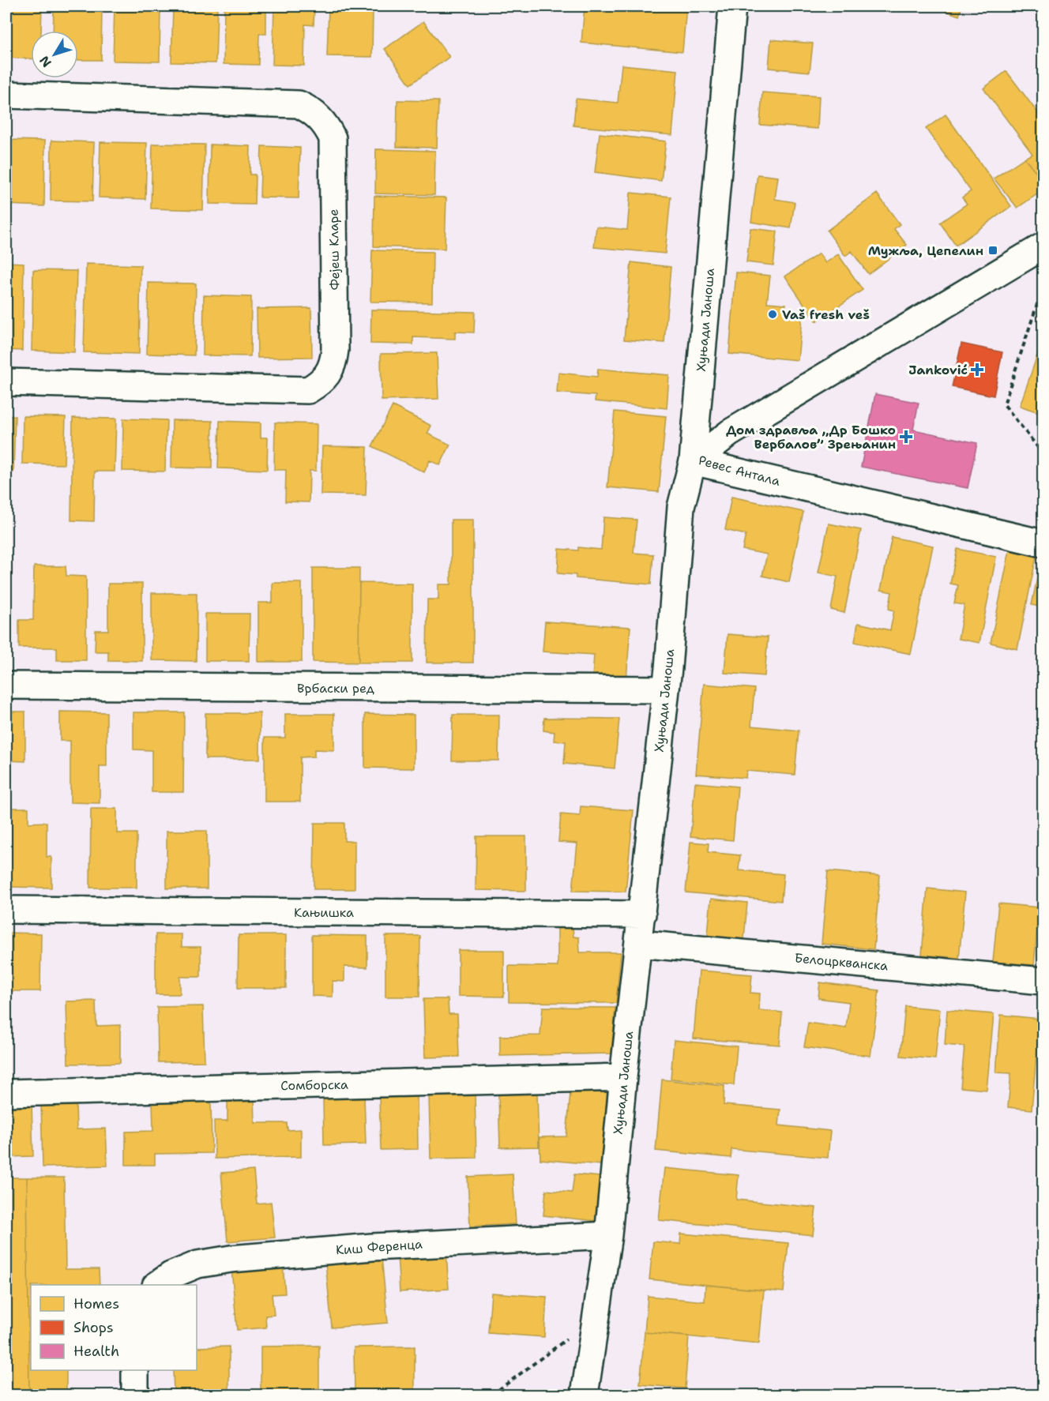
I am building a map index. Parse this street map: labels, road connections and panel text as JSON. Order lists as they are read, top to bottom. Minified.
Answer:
{"streets":{"street":["Фејеш Кларе","Хуњади Јаноша","Ревес Антала","Врбаски ред","Кањишка","Белоцркванска","Сомборска","Киш Ференца"]},"crossings":[["Хуњади Јаноша","Ревес Антала"],["Хуњади Јаноша","Врбаски ред"],["Хуњади Јаноша","Кањишка"],["Хуњади Јаноша","Белоцркванска"],["Хуњади Јаноша","Сомборска"],["Хуњади Јаноша","Киш Ференца"]],"places":{"transit":["Мужља, Цепелин"],"other":["Vaš fresh veš"],"health":["Janković","Дом здравља „Др Бошко Вербалов” Зрењанин"]},"legend":["Homes","Shops","Health"],"north":"bottom left"}
